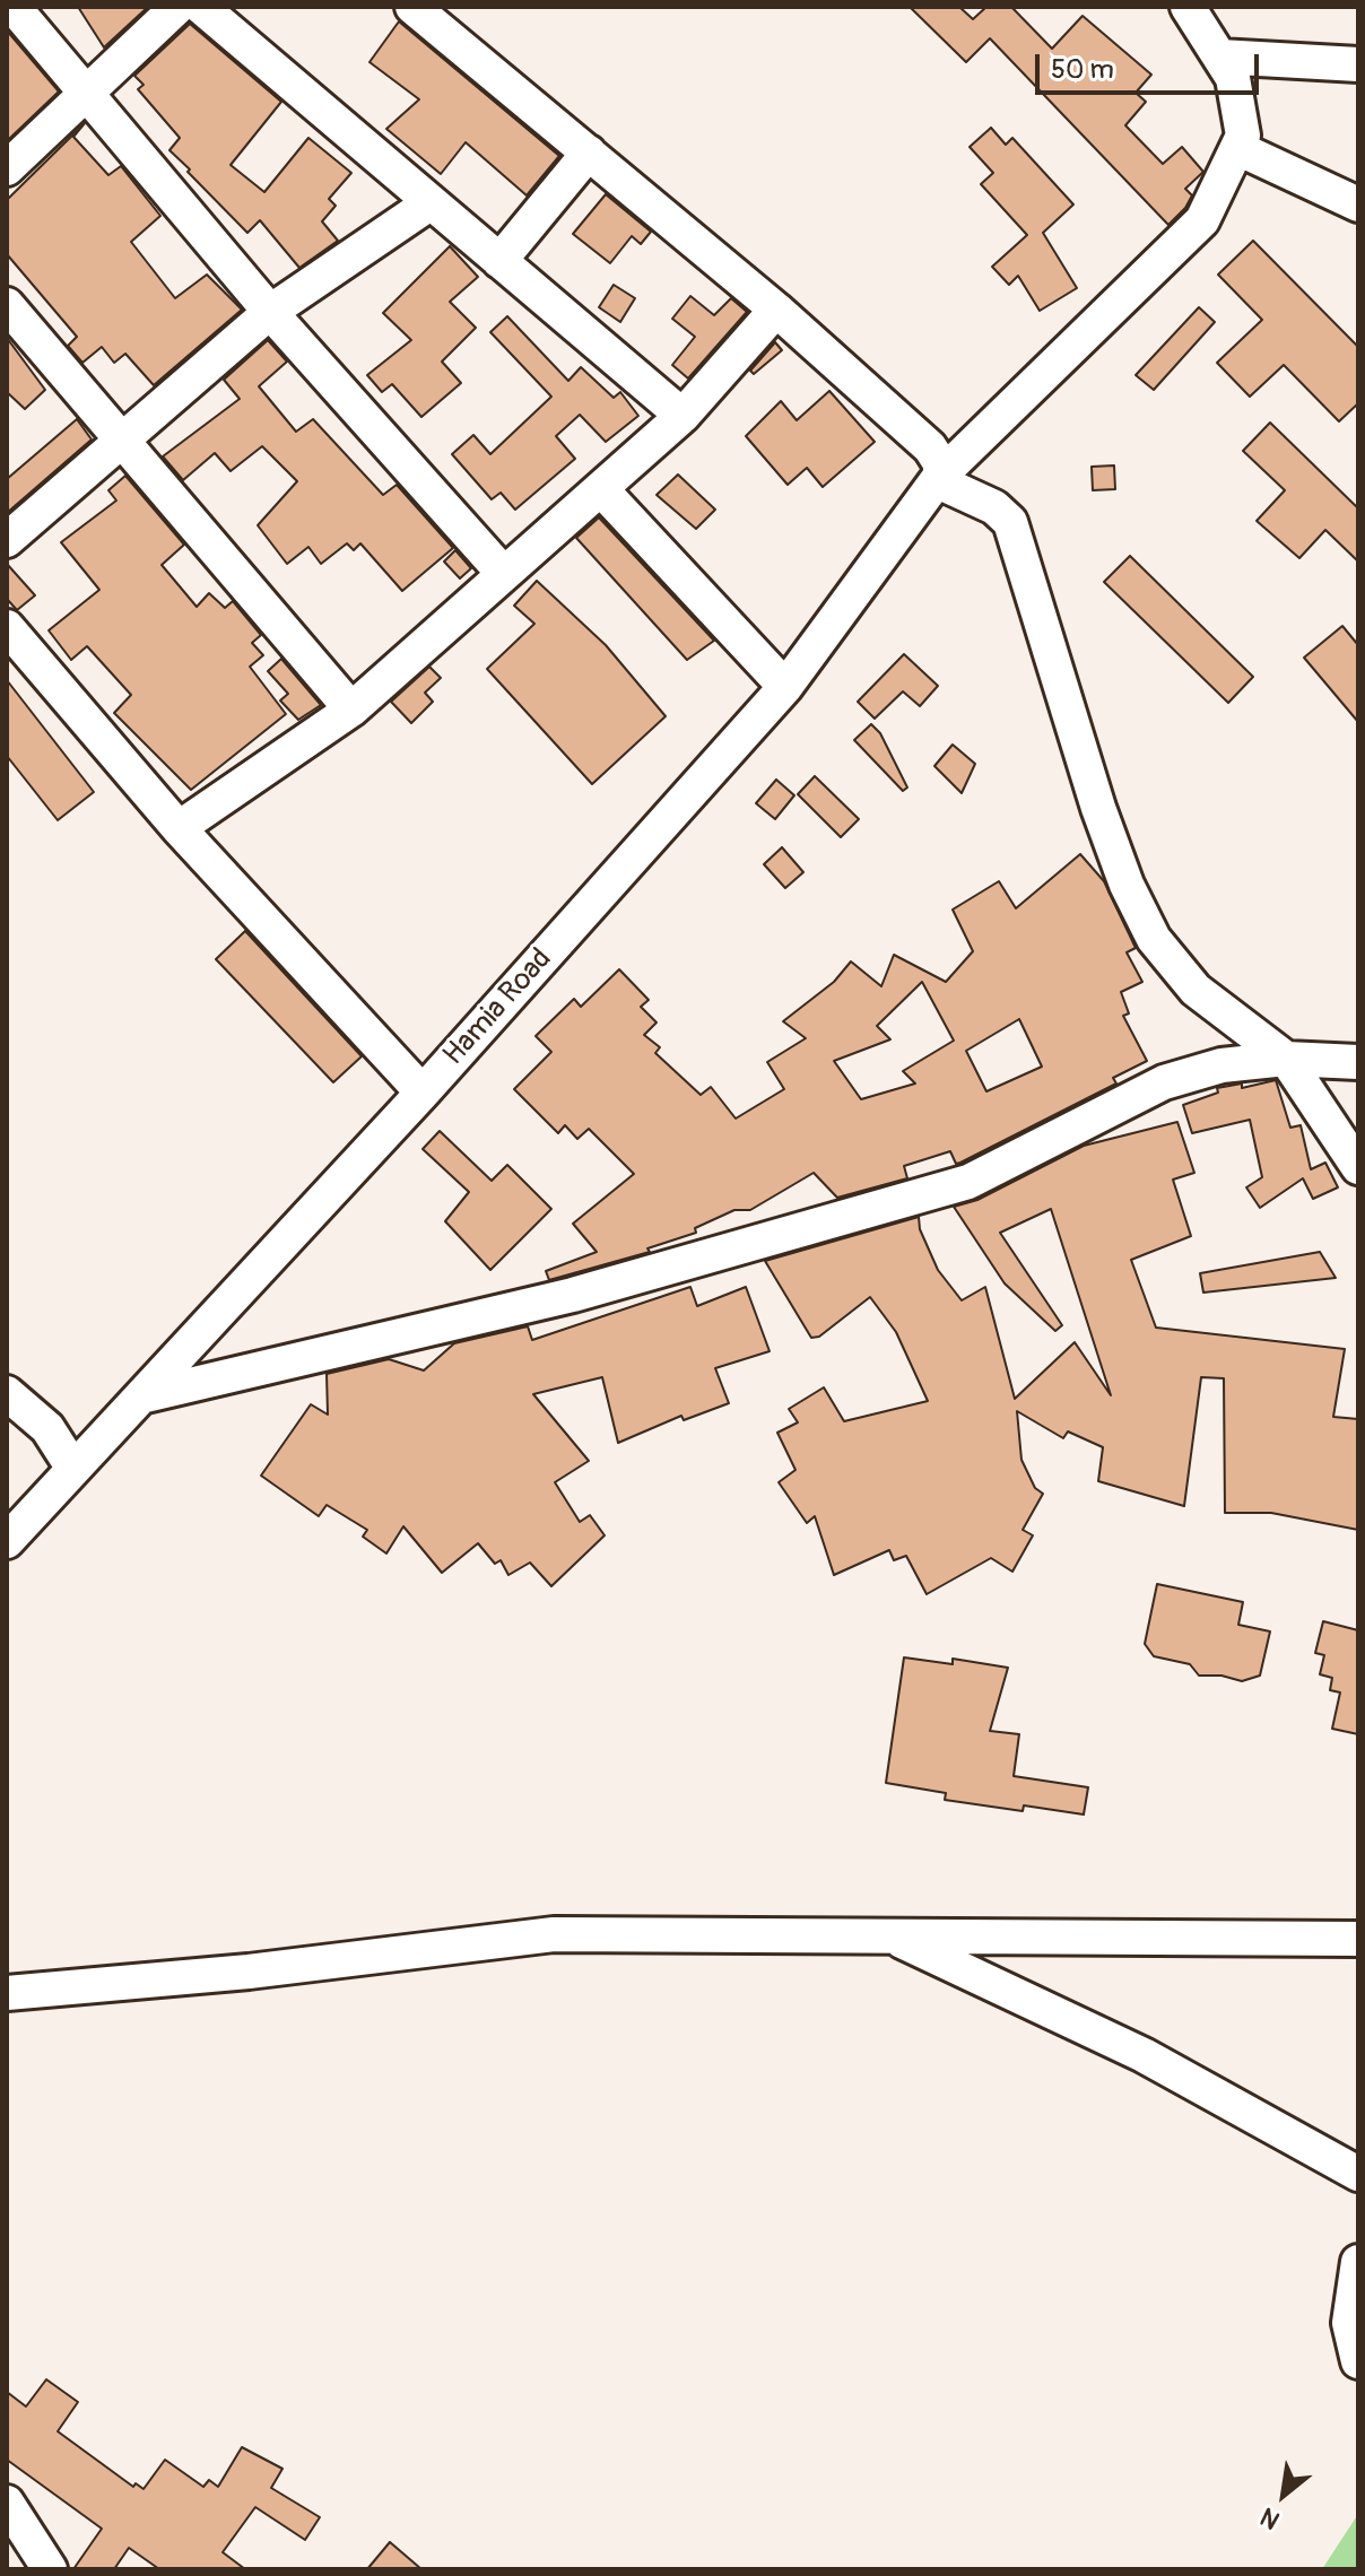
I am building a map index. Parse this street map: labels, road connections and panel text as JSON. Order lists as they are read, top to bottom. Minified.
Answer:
{"streets":{"street":["Hamia Road"]},"scale_bar":"50 m","north":"bottom left"}
